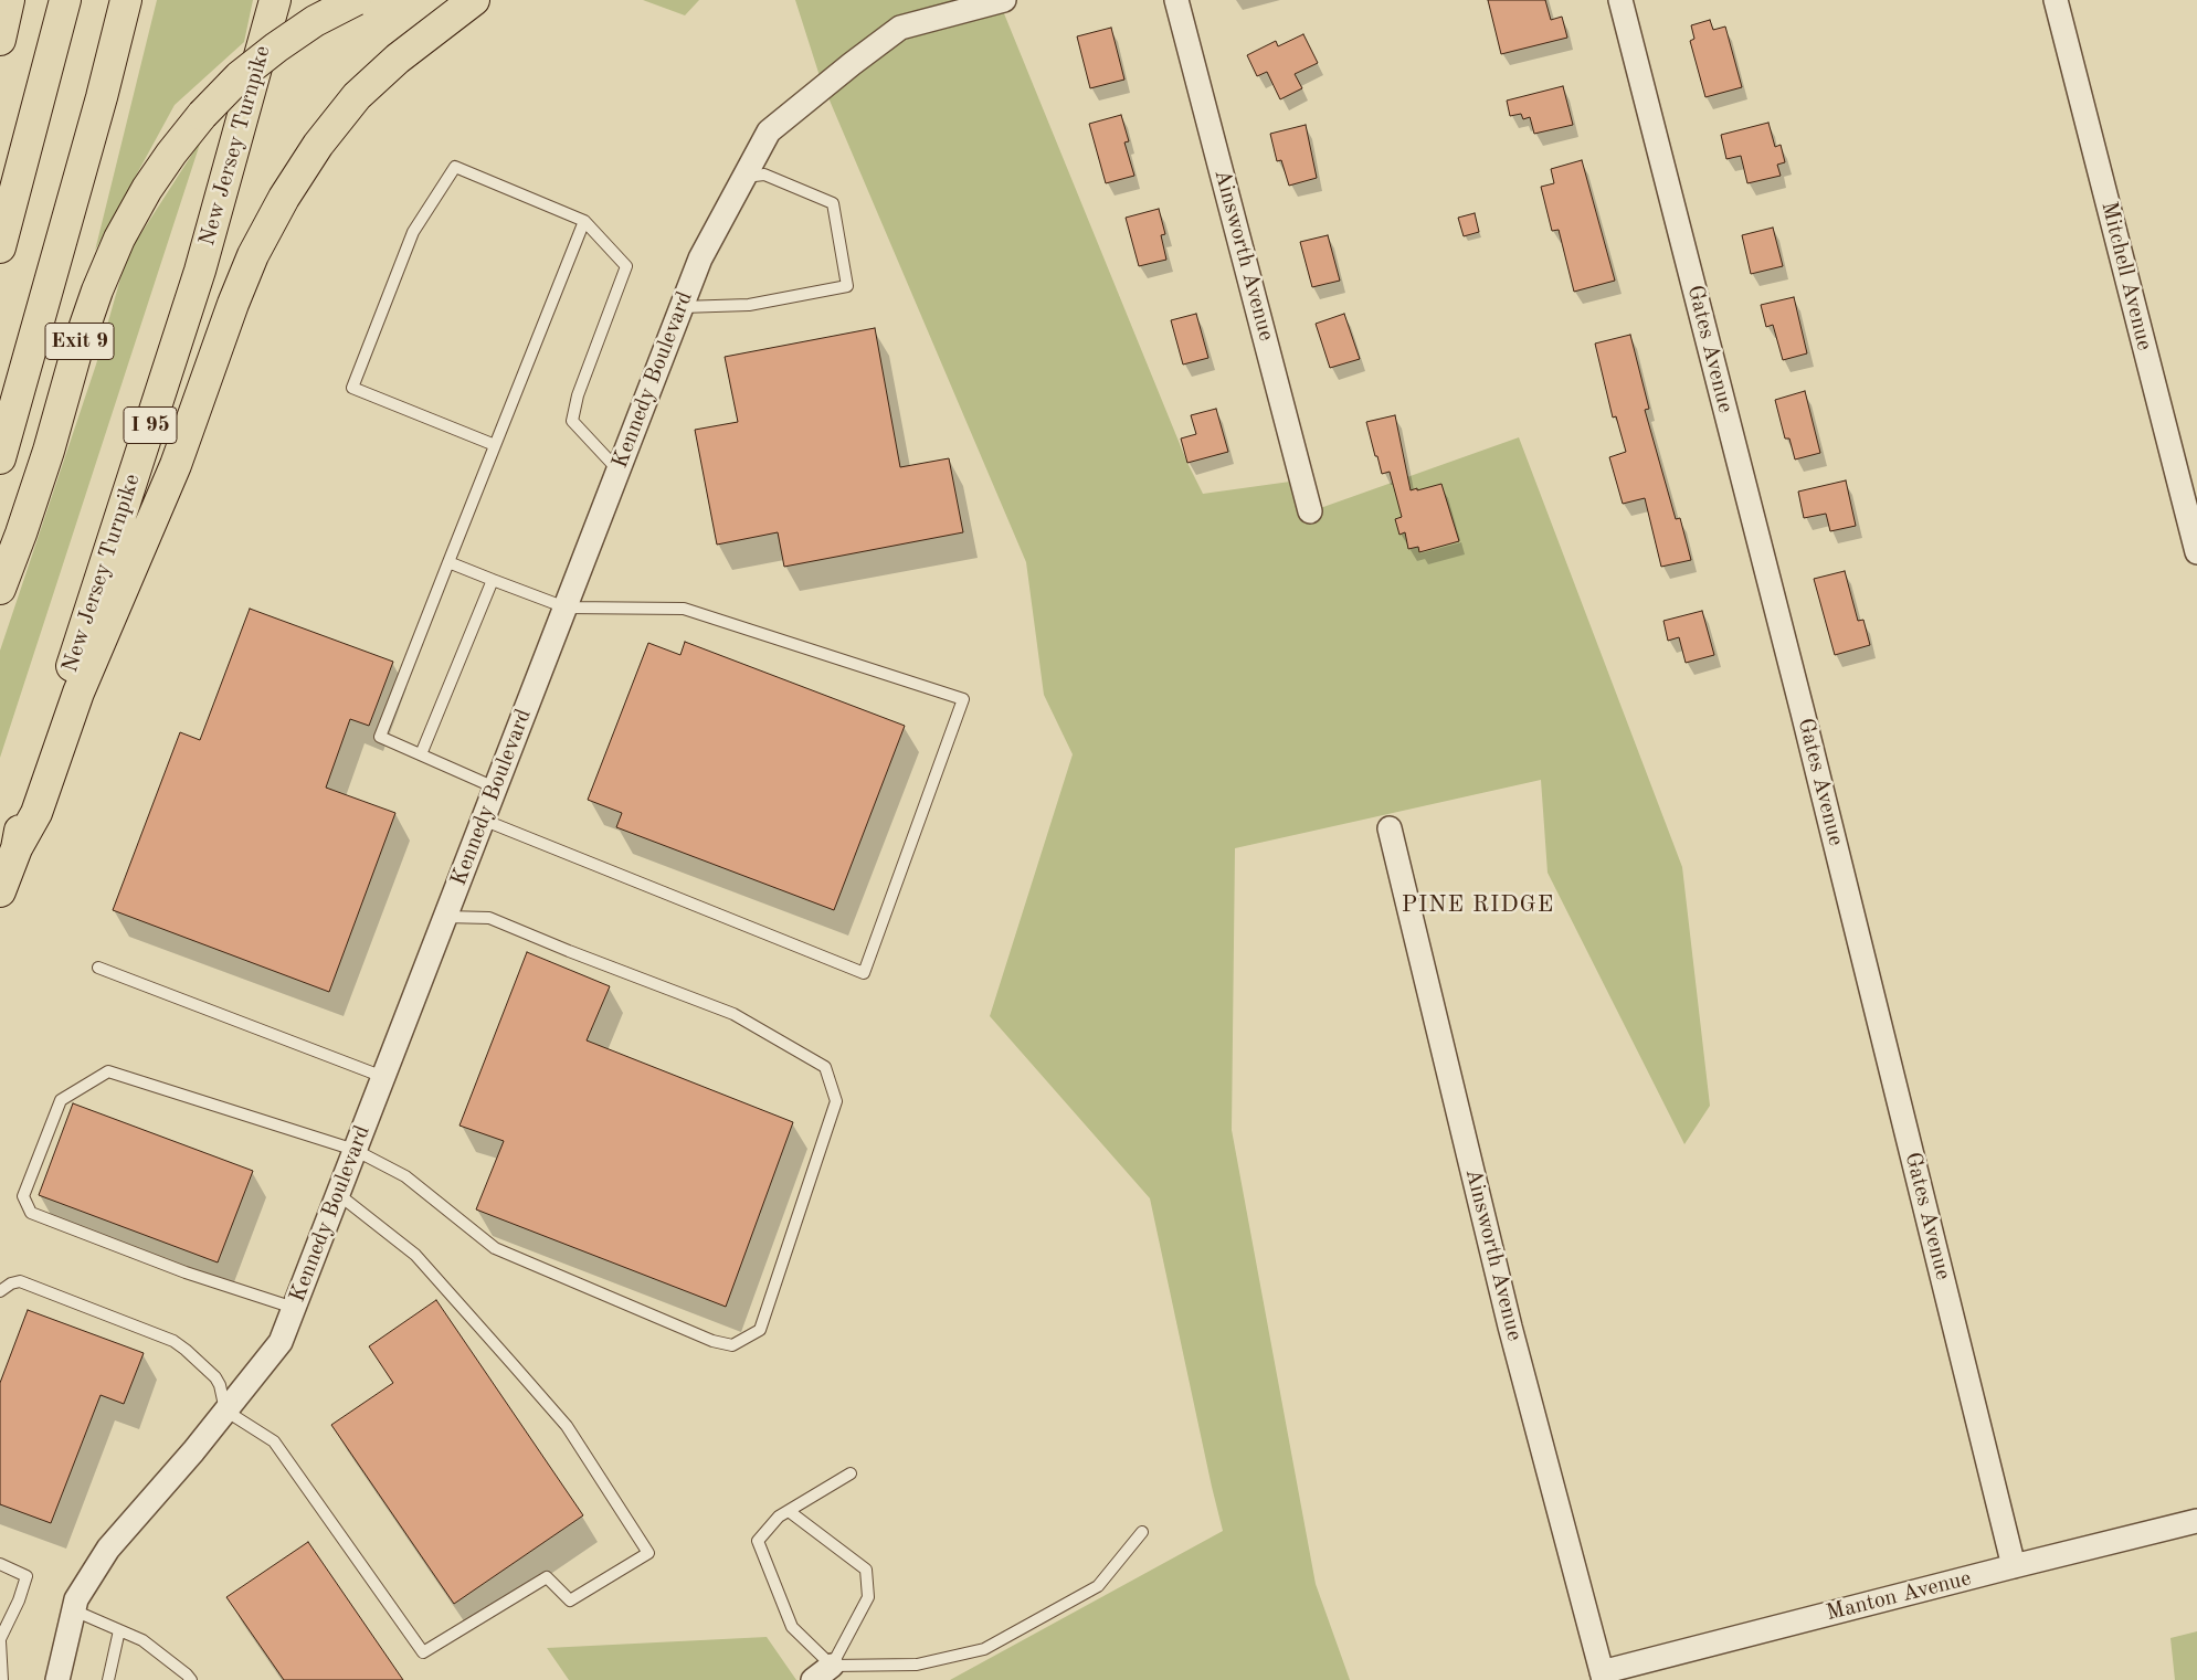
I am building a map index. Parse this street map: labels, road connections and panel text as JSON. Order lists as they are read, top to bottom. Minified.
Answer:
{"streets":{"highway":["New Jersey Turnpike","Exit 9","I 95"],"street":["Ainsworth Avenue","Mitchell Avenue","Gates Avenue","Kennedy Boulevard","Manton Avenue"]},"crossings":[["Ainsworth Avenue","Manton Avenue"],["Gates Avenue","Manton Avenue"]],"districts":["PINE RIDGE"]}
